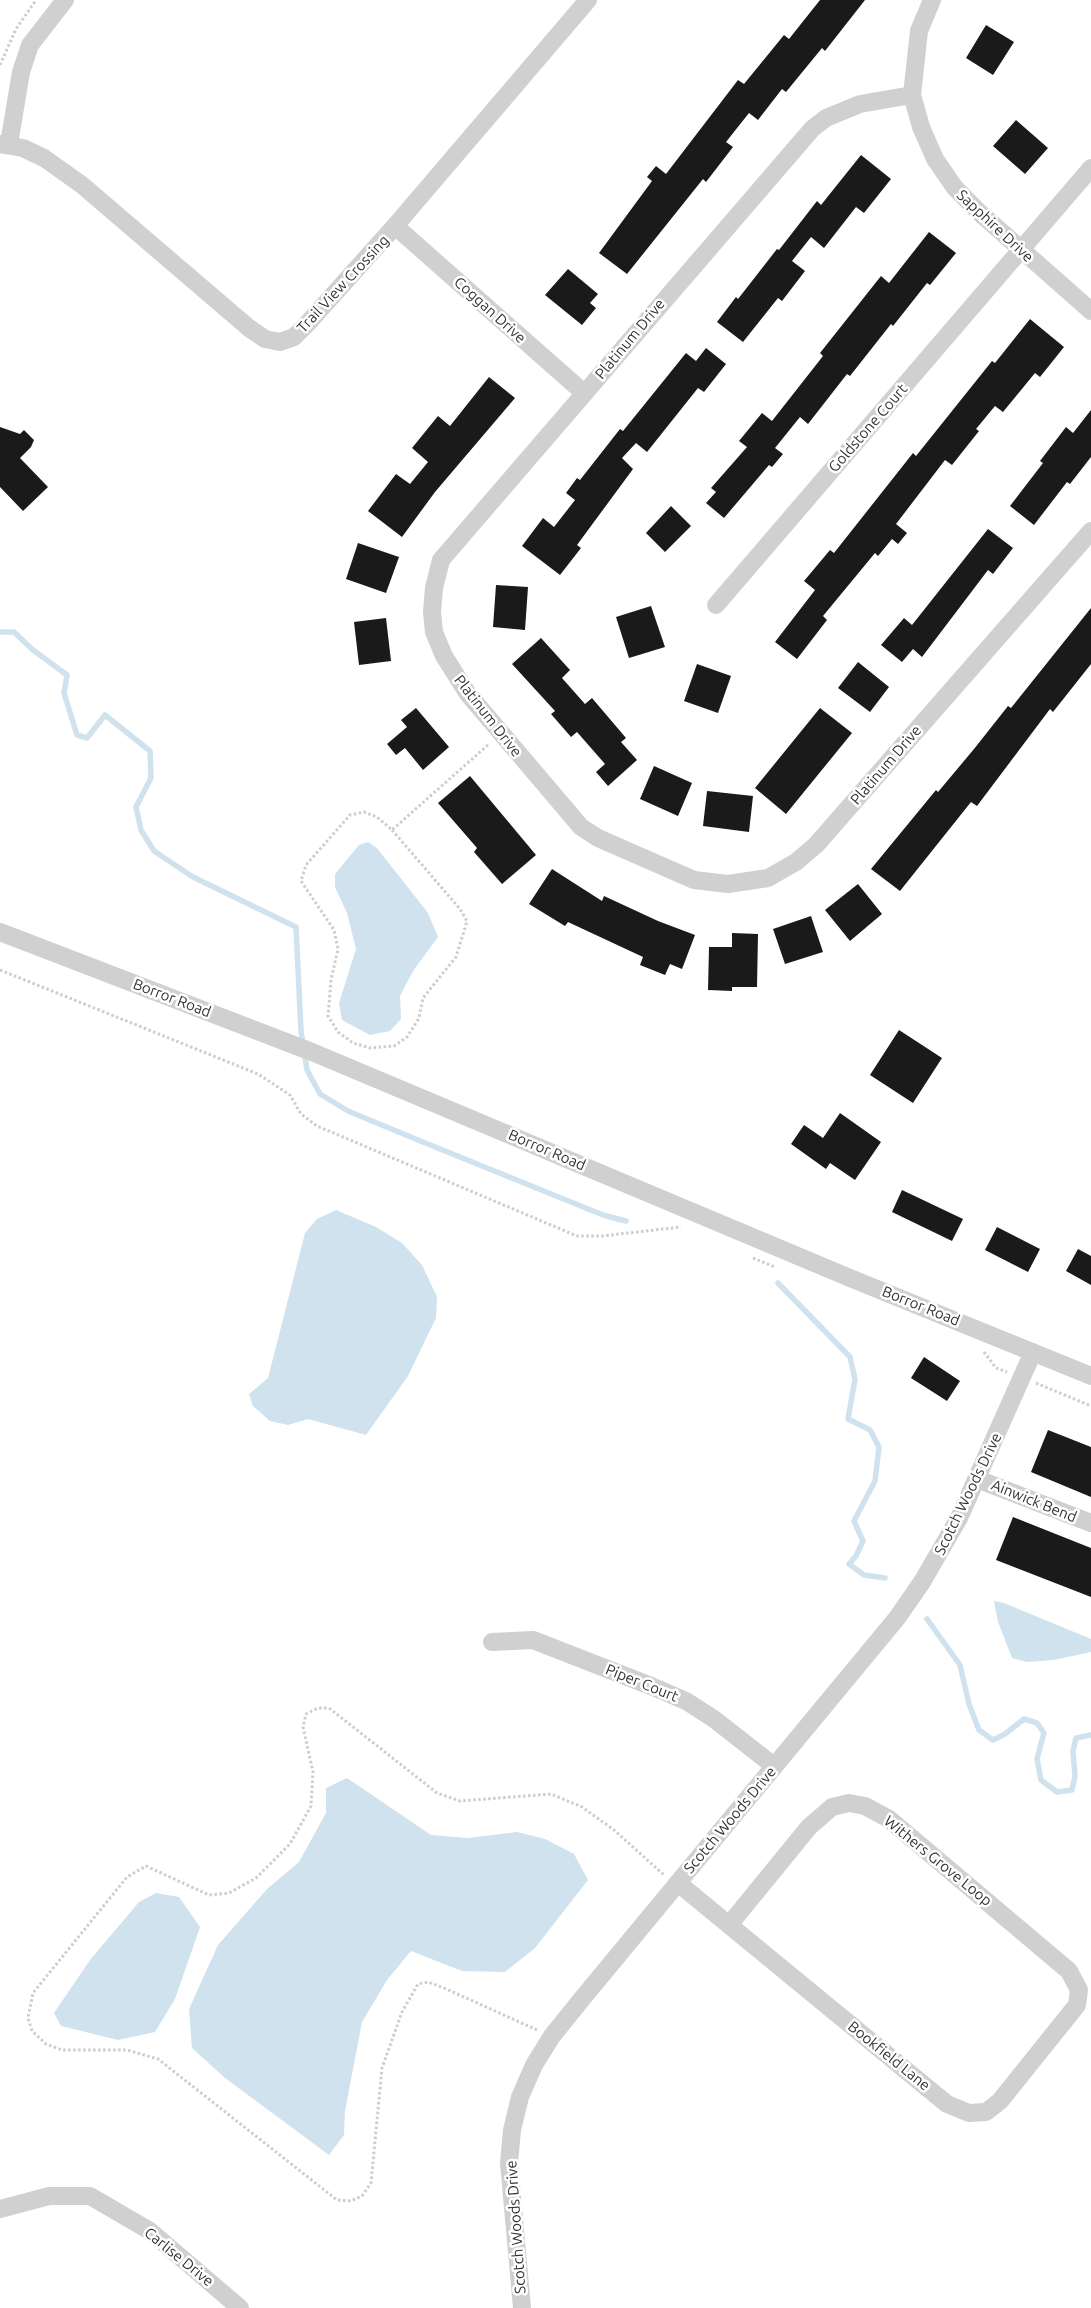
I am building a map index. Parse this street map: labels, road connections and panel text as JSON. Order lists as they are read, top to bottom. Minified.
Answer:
{"streets":{"street":["Sapphire Drive","Trail View Crossing","Coggan Drive","Platinum Drive","Goldstone Court","Borror Road","Scotch Woods Drive","Ainwick Bend","Piper Court","Withers Grove Loop","Bookfield Lane","Carlise Drive"]},"crossings":[["Sapphire Drive","Platinum Drive"],["Sapphire Drive","Goldstone Court"],["Trail View Crossing","Coggan Drive"],["Coggan Drive","Platinum Drive"],["Borror Road","Scotch Woods Drive"],["Scotch Woods Drive","Ainwick Bend"],["Scotch Woods Drive","Piper Court"],["Scotch Woods Drive","Bookfield Lane"],["Withers Grove Loop","Bookfield Lane"]]}
